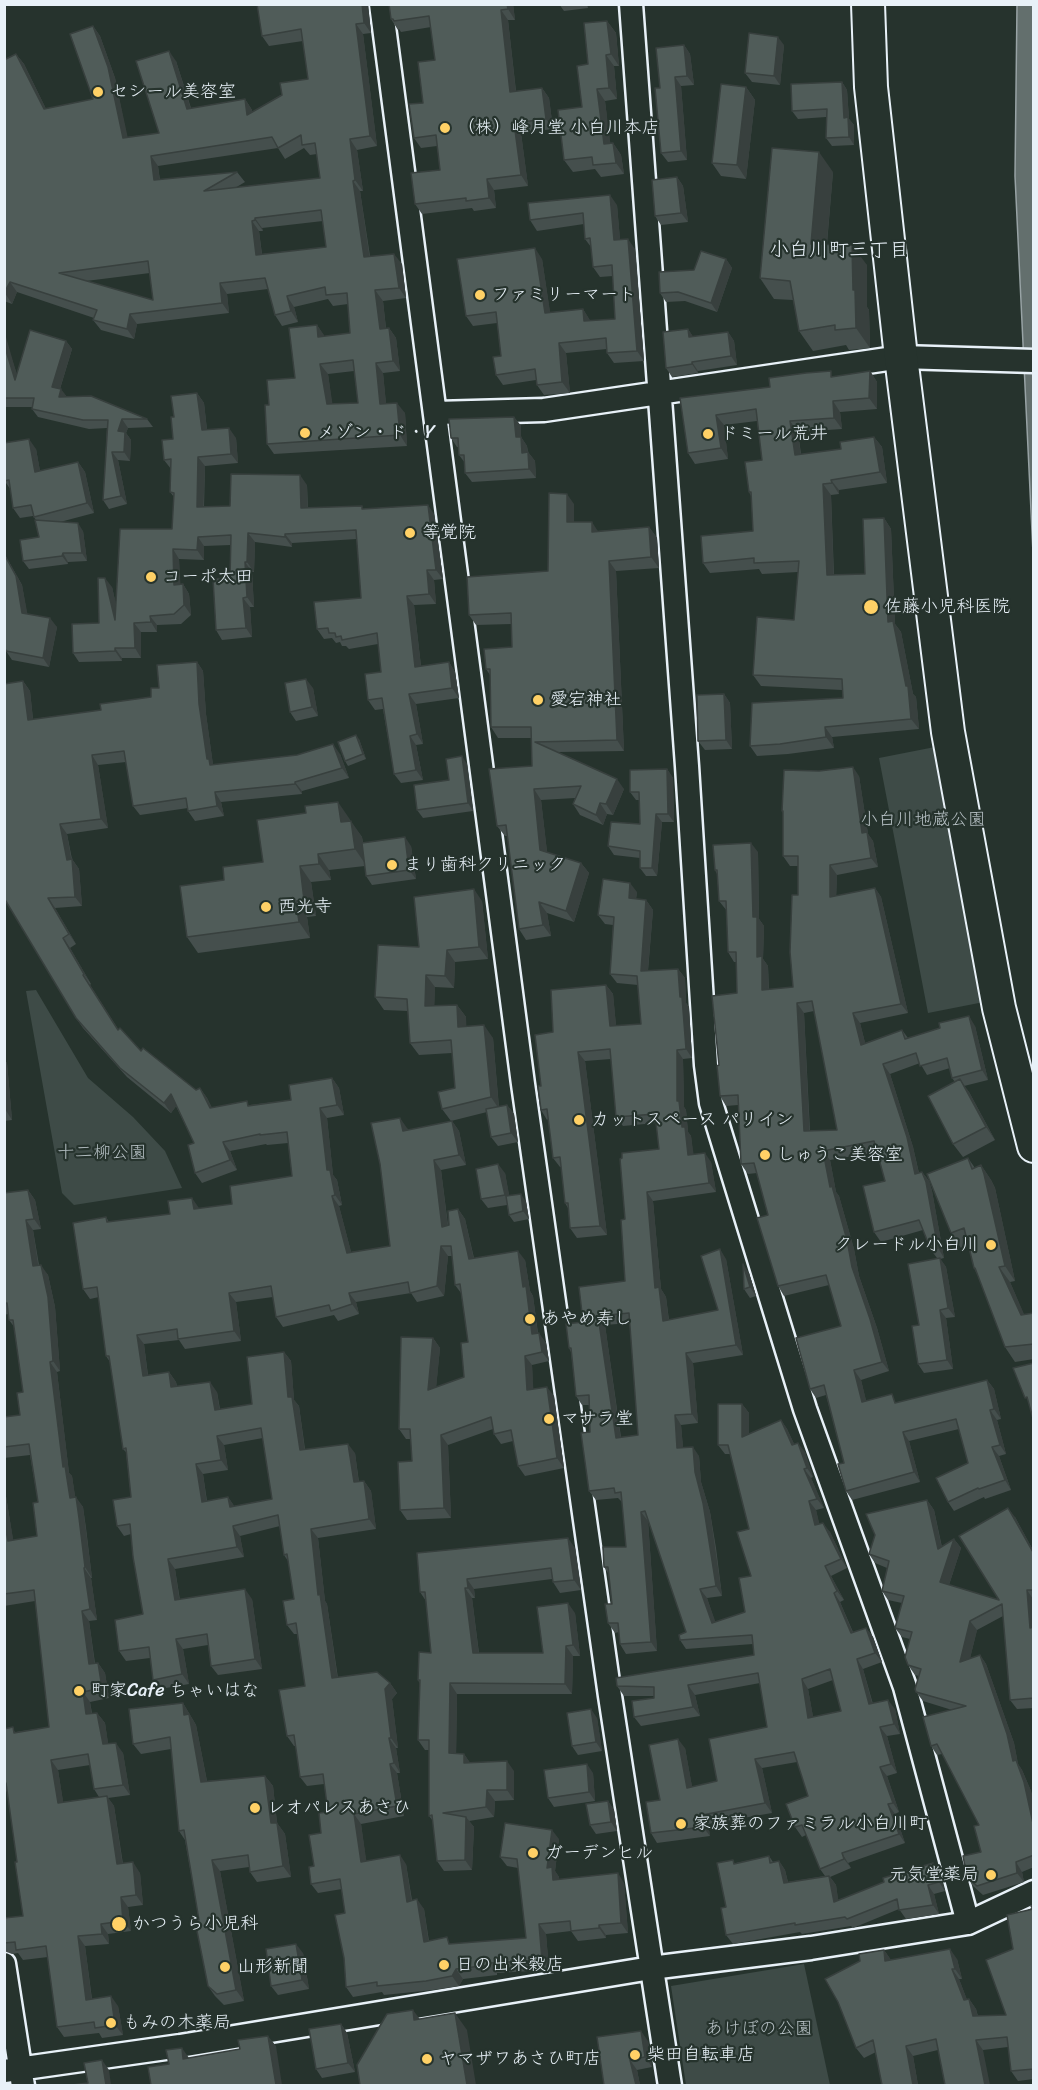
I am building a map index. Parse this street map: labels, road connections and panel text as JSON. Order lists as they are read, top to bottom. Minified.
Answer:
{"districts":["小白川町三丁目"],"parks":["小白川地蔵公園","十二柳公園","あけぼの公園"],"places":["セシール美容室","（株）峰月堂 小白川本店","ファミリーマート","メゾン・ド・Y","ドミール荒井","等覚院","コーポ太田","佐藤小児科医院","愛宕神社","まり歯科クリニック","西光寺","カットスペース パリイン","しゅうこ美容室","クレードル小白川","あやめ寿し","マサラ堂","町家Cafe ちゃいはな","レオパレスあさひ","家族葬のファミラル小白川町","ガーデンヒル","元気堂薬局","かつうら小児科","日の出米穀店","山形新聞","もみの木薬局","柴田自転車店","ヤマザワあさひ町店"]}
